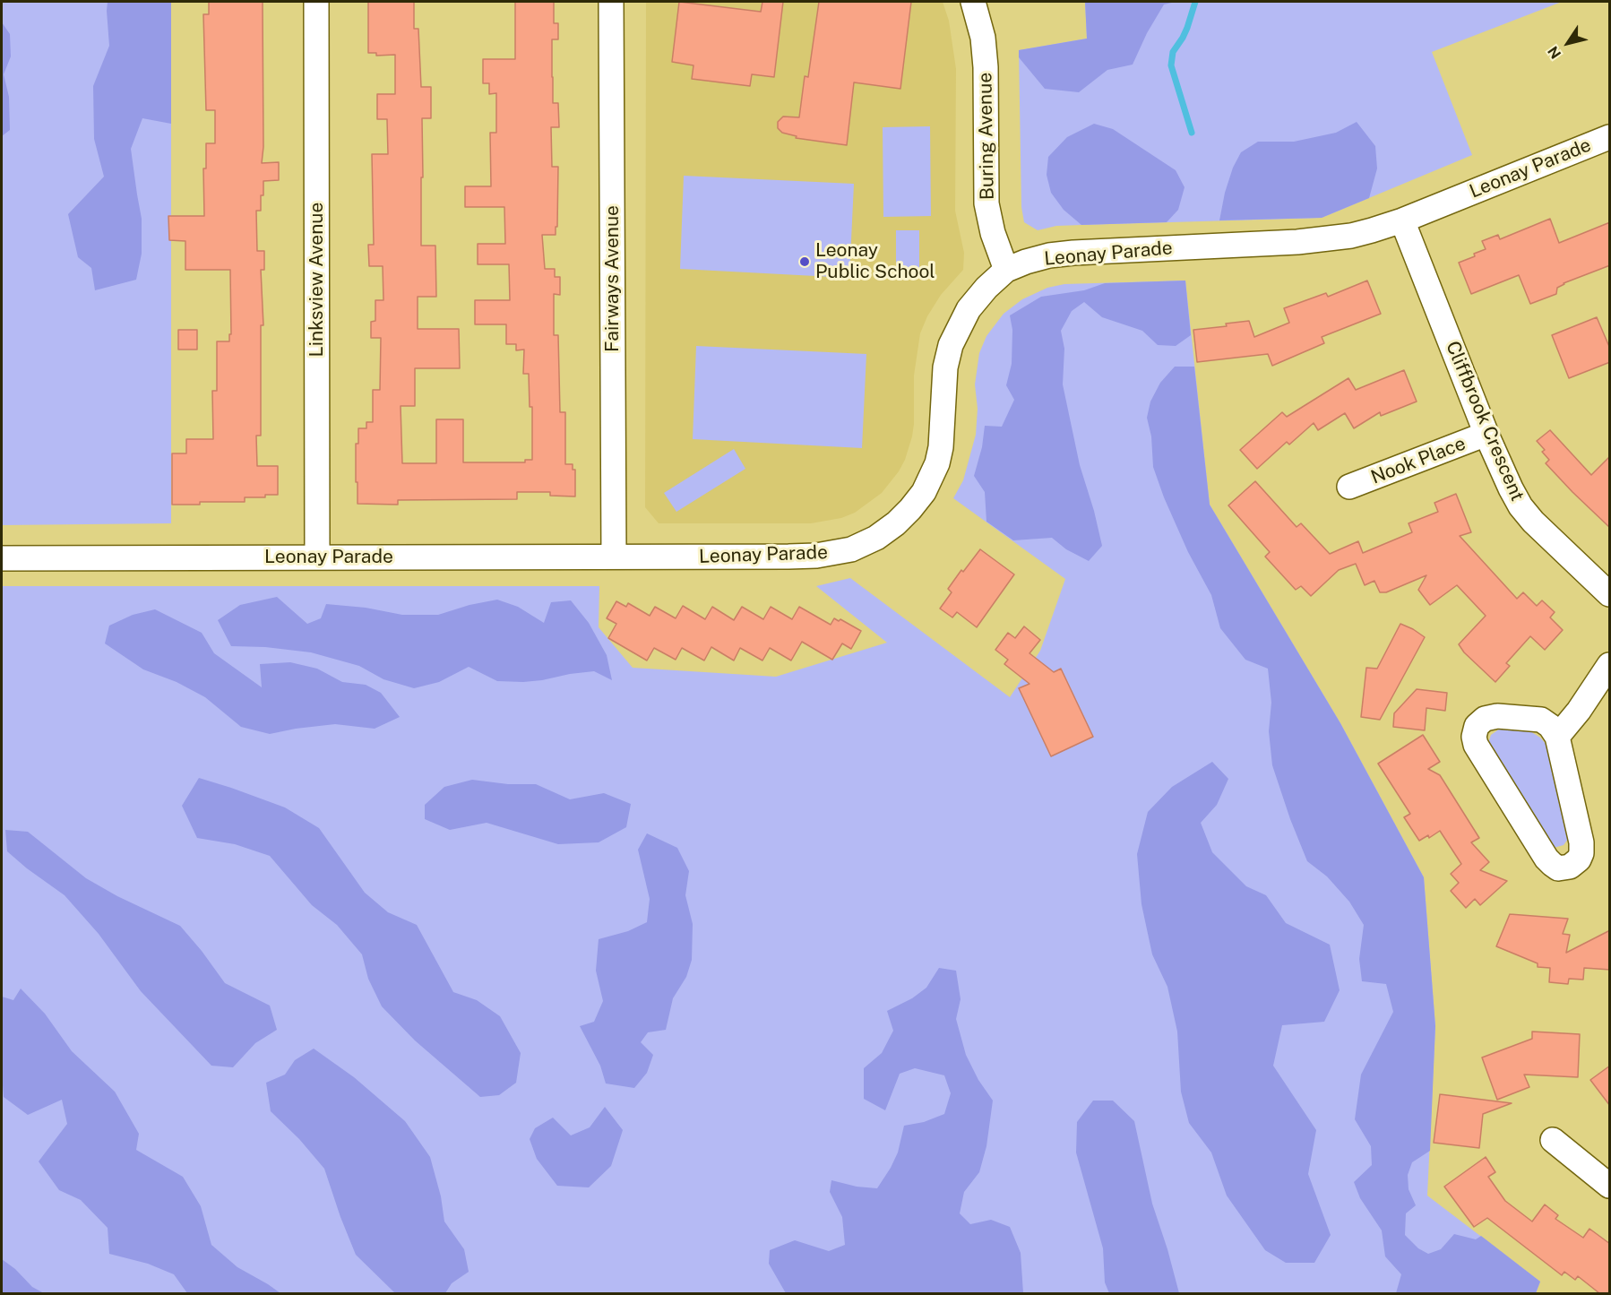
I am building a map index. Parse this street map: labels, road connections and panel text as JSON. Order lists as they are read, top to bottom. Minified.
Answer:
{"streets":{"street":["Buring Avenue","Leonay Parade","Fairways Avenue","Linksview Avenue","Cliffbrook Crescent","Nook Place"]},"crossings":[["Buring Avenue","Leonay Parade"],["Leonay Parade","Fairways Avenue"],["Leonay Parade","Linksview Avenue"],["Leonay Parade","Cliffbrook Crescent"],["Cliffbrook Crescent","Nook Place"]],"places":["Leonay Public School"],"north":"bottom left"}
